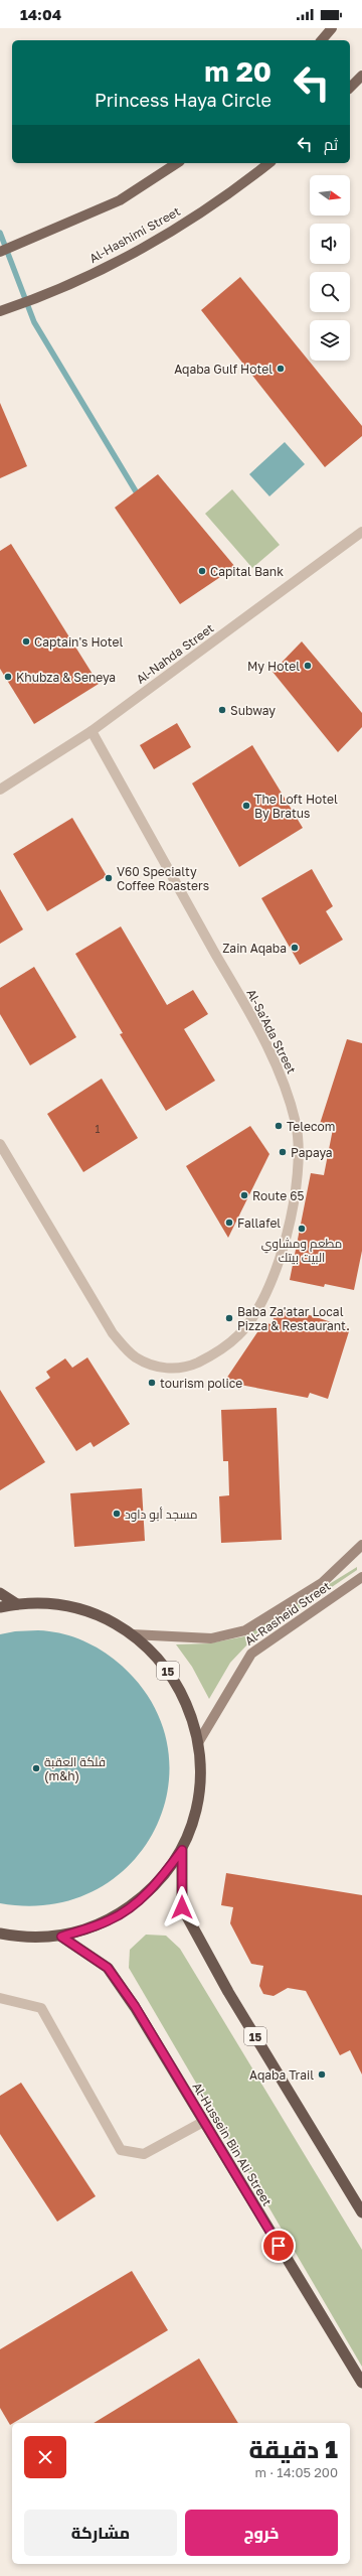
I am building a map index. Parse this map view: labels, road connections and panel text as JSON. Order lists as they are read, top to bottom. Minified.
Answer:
{"streets":{"highway":["15","Al-Hussein Bin Ali Street"],"main road":["Al-Hashimi Street","Al-Rasheid Street"],"street":["Al-Nahda Street","Al-Sa'Ada Street"]},"crossings":[["Al-Nahda Street","Al-Sa'Ada Street"],["Al-Rasheid Street","15"],["15","Al-Hussein Bin Ali Street"]],"places":["Aqaba Gulf Hotel","Capital Bank","Captain's Hotel","My Hotel","Khubza & Seneya","Subway","The Loft Hotel By Bratus","V60 Specialty Coffee Roasters","Zain Aqaba","Telecom","Papaya","Route 65","Fallafel","مطعم ومشاوي البيت بيتك","Baba Za'atar Local Pizza & Restaurant.","tourism police","مسجد أبو داود","فلكة العقبة (m&h)","Aqaba Trail"],"house_numbers":["1"],"north":"right","page":{"status":"14:04","turn":["20 m","Princess Haya Circle"],"then":"ثم","heading":["1 دقيقة","200 m · 14:05"],"buttons":["خروج","مشاركة"]}}
